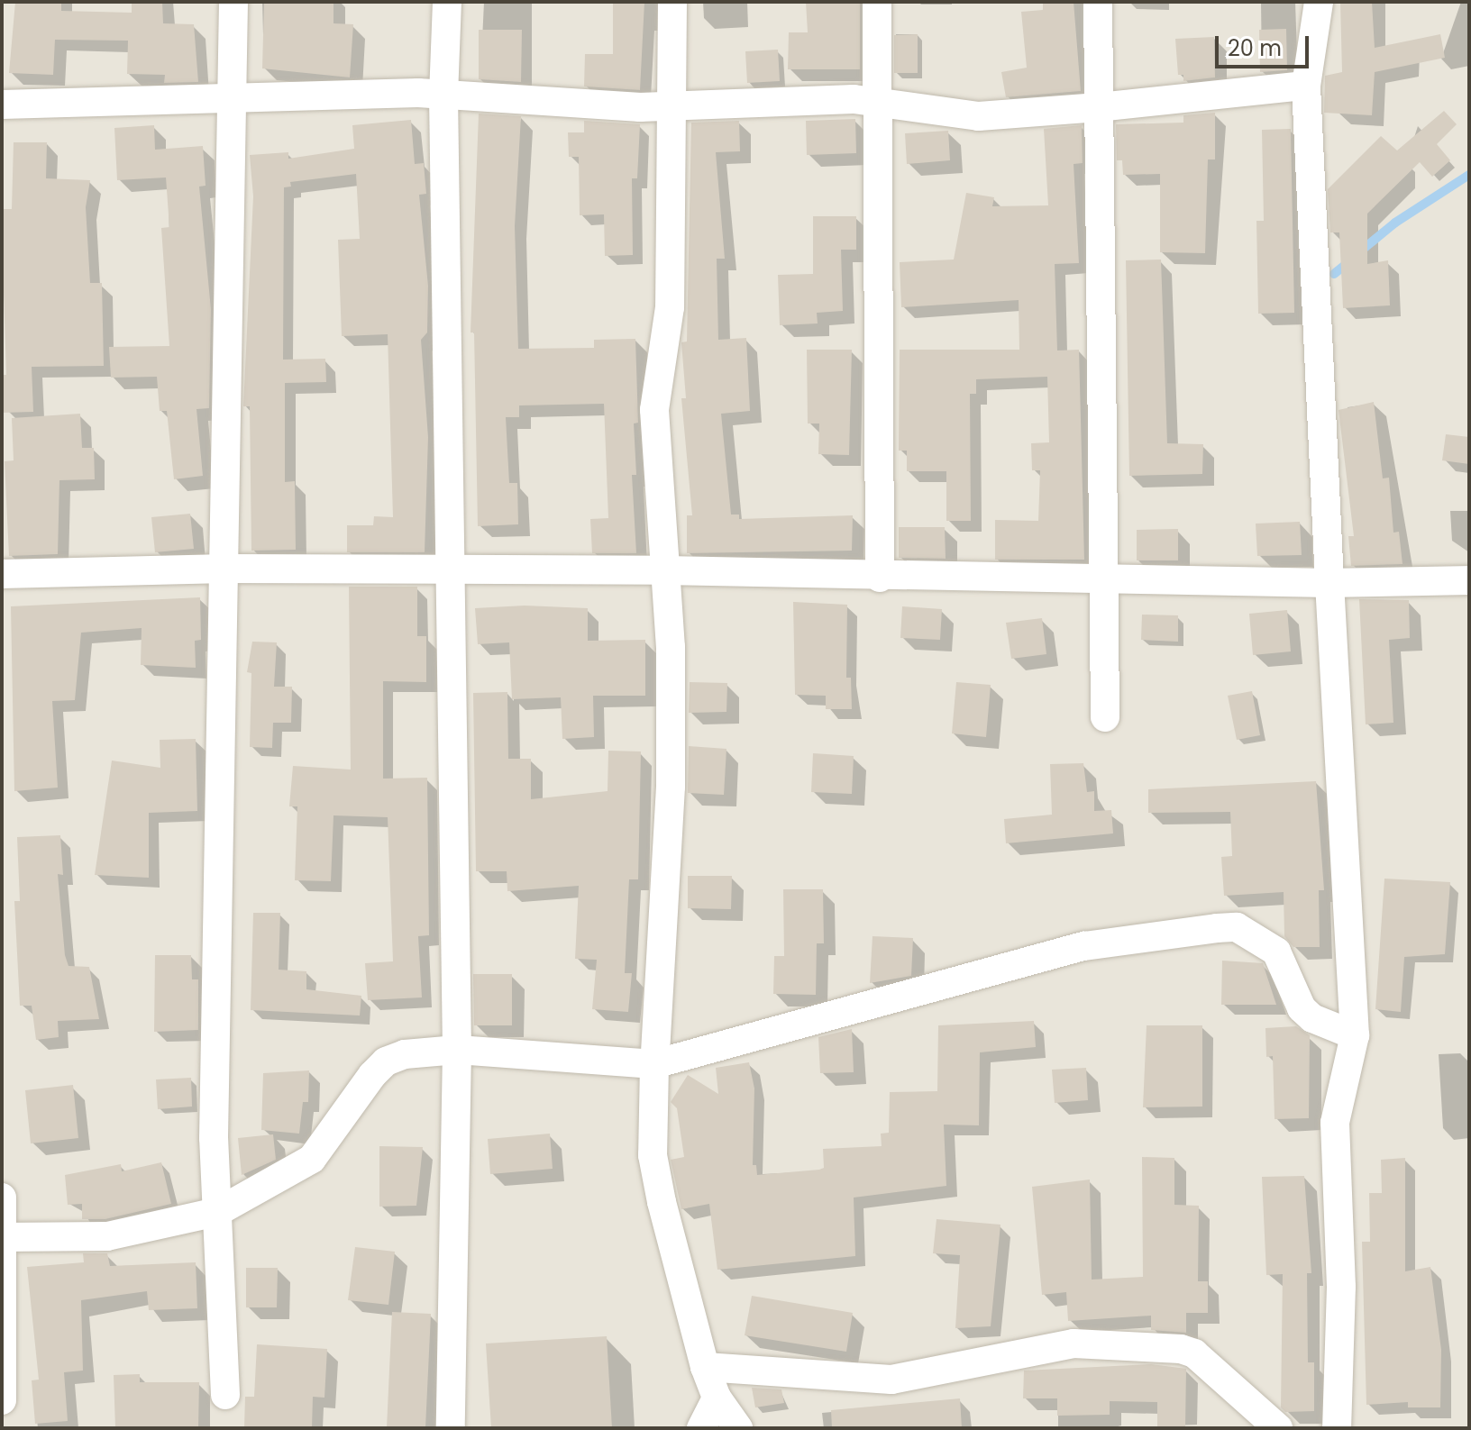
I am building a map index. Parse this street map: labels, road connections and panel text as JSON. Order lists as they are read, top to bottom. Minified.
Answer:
{"scale_bar":"20 m"}
